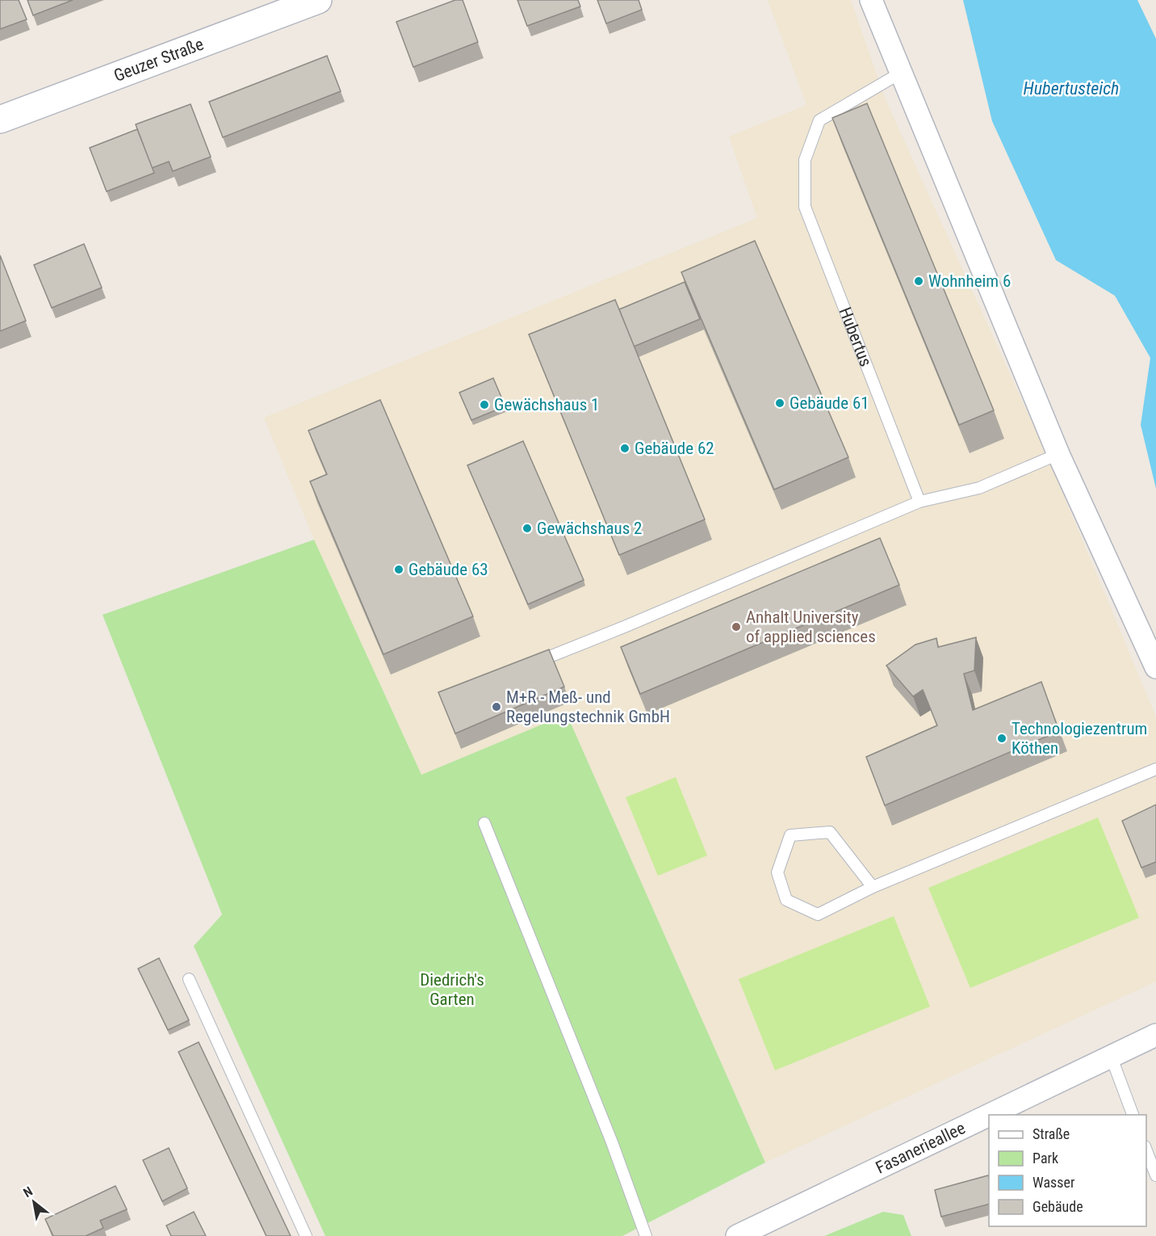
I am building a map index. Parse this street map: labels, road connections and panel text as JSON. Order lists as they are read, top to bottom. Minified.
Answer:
{"streets":{"main road":["Geuzer Straße"],"street":["Fasanerieallee"],"lane":["Hubertus"]},"water":["Hubertusteich"],"parks":["Diedrich's Garten"],"places":["Wohnheim 6","Gebäude 61","Gewächshaus 1","Gebäude 62","Gewächshaus 2","Gebäude 63","Anhalt University of applied sciences","M+R - Meß- und Regelungstechnik GmbH","Technologiezentrum Köthen"],"legend":["Straße","Park","Wasser","Gebäude"],"north":"top left"}
